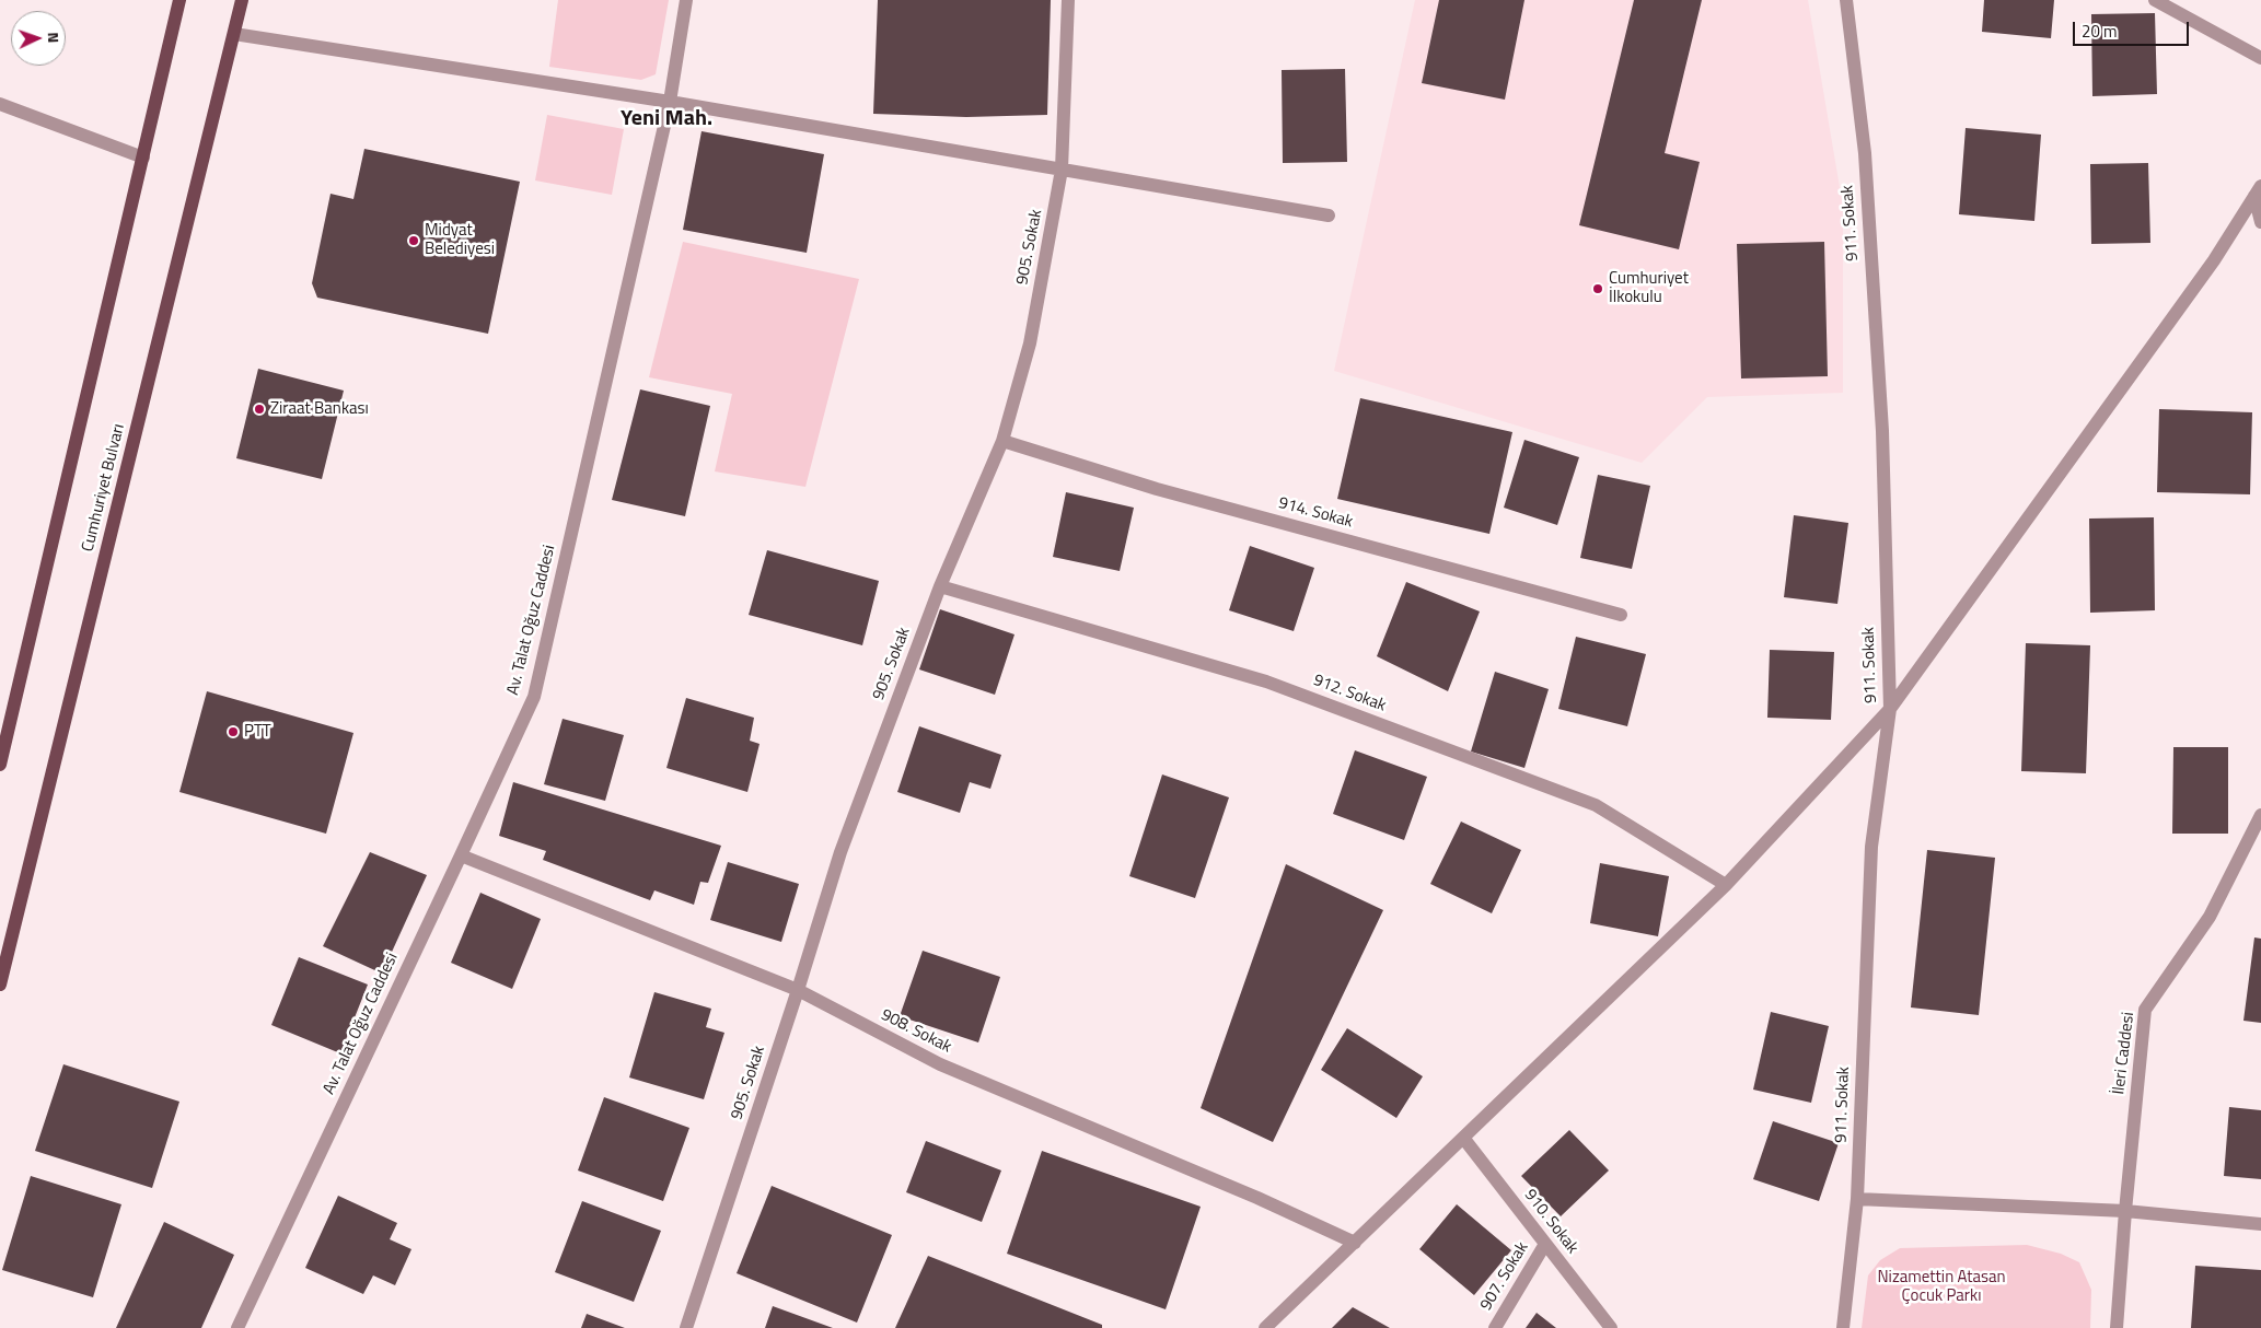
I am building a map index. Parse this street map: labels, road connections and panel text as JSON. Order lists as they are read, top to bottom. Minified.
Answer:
{"streets":{"main road":["Cumhuriyet Bulvarı"],"street":["911. Sokak","905. Sokak","914. Sokak","Av. Talat Oğuz Caddesi","912. Sokak","908. Sokak","İleri Caddesi","910. Sokak","907. Sokak"]},"crossings":[["905. Sokak","914. Sokak"],["905. Sokak","912. Sokak"],["905. Sokak","908. Sokak"],["Av. Talat Oğuz Caddesi","908. Sokak"],["910. Sokak","907. Sokak"]],"districts":["Yeni Mah."],"parks":["Nizamettin Atasan Çocuk Parkı"],"places":["Midyat Belediyesi","Cumhuriyet İlkokulu","Ziraat Bankası","PTT"],"scale_bar":"20 m","north":"right"}
